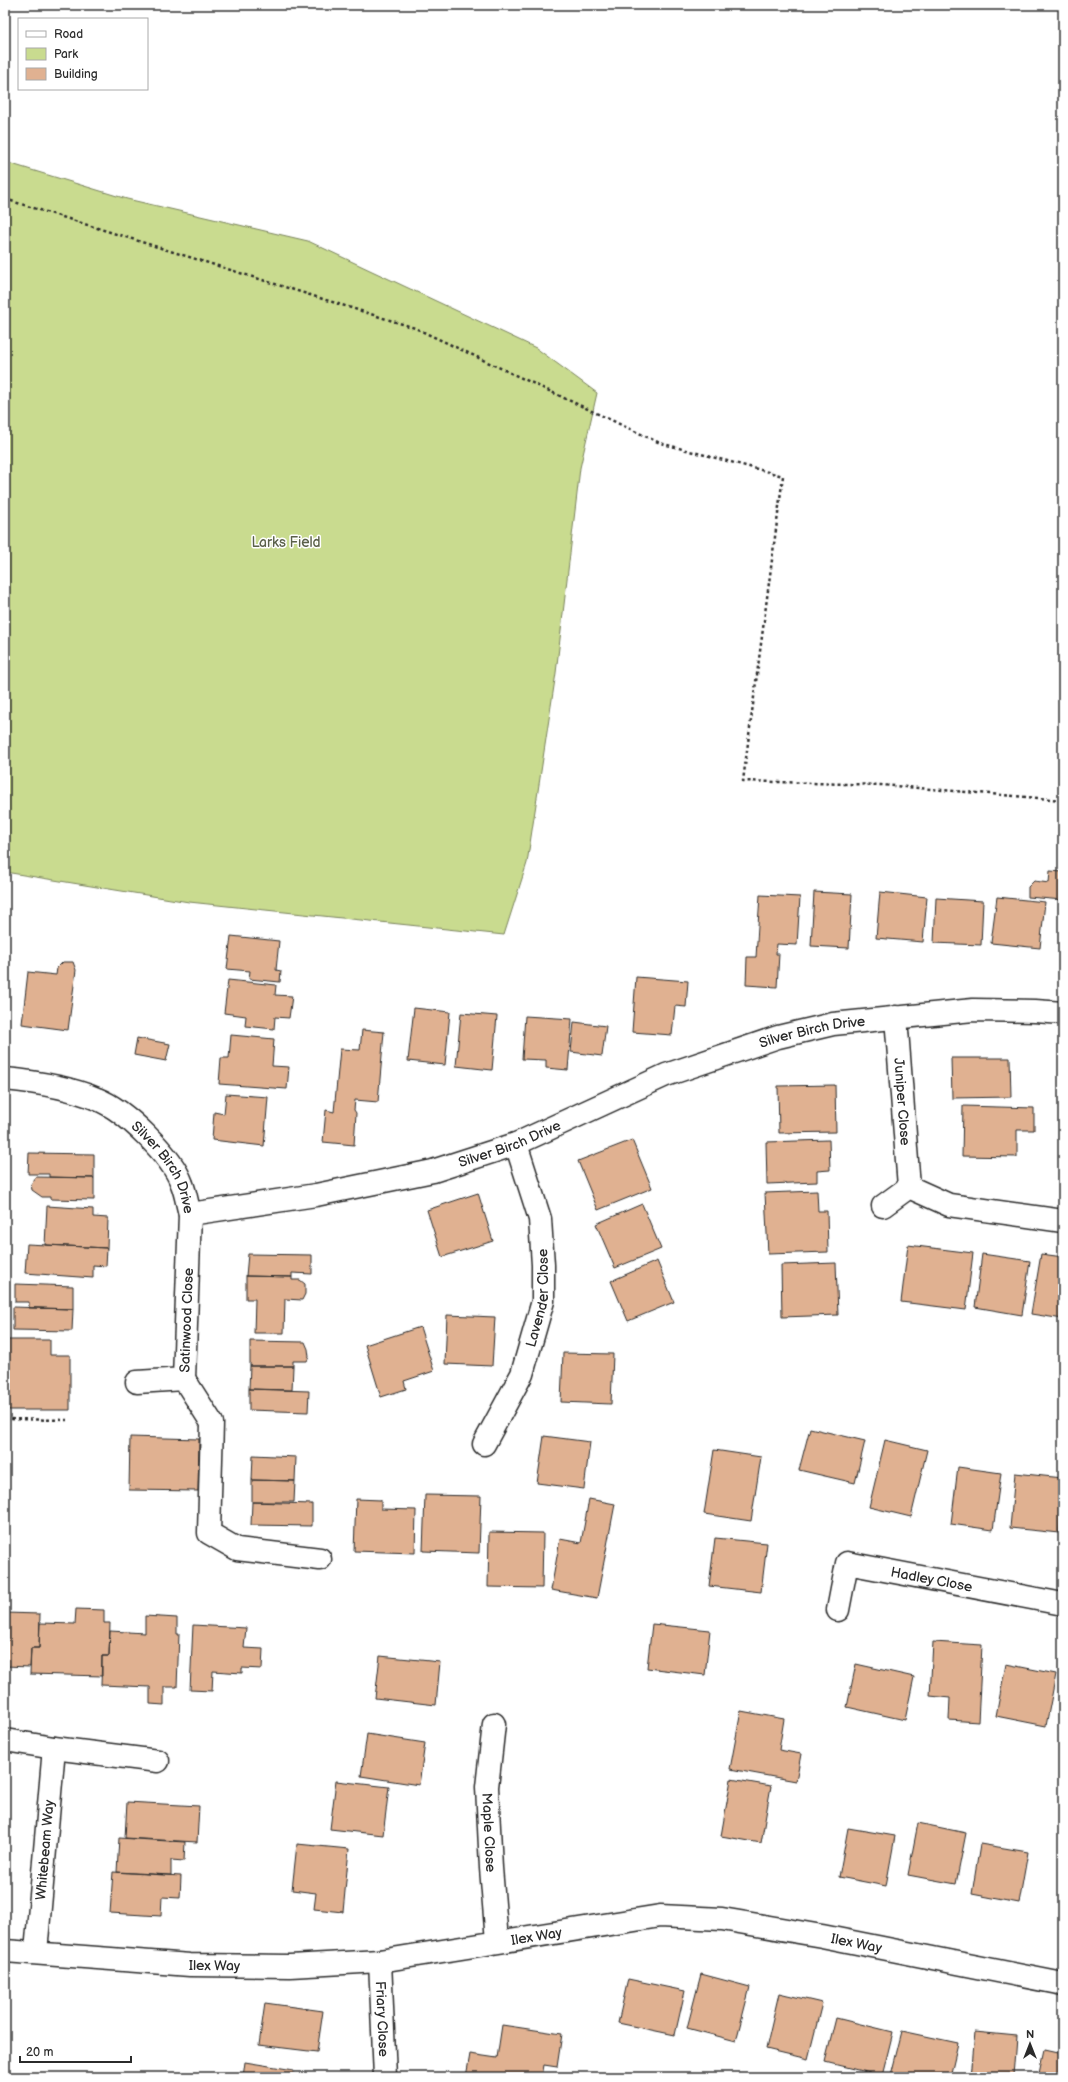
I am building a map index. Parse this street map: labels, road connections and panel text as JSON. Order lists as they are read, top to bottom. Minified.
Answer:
{"streets":{"street":["Silver Birch Drive","Juniper Close","Lavender Close","Satinwood Close","Hadley Close","Maple Close","Whitebeam Way","Ilex Way","Friary Close"]},"crossings":[["Silver Birch Drive","Juniper Close"],["Silver Birch Drive","Lavender Close"],["Silver Birch Drive","Satinwood Close"],["Maple Close","Ilex Way"],["Whitebeam Way","Ilex Way"],["Ilex Way","Friary Close"]],"parks":["Larks Field"],"legend":["Road","Park","Building"],"scale_bar":"20 m","north":"top"}
